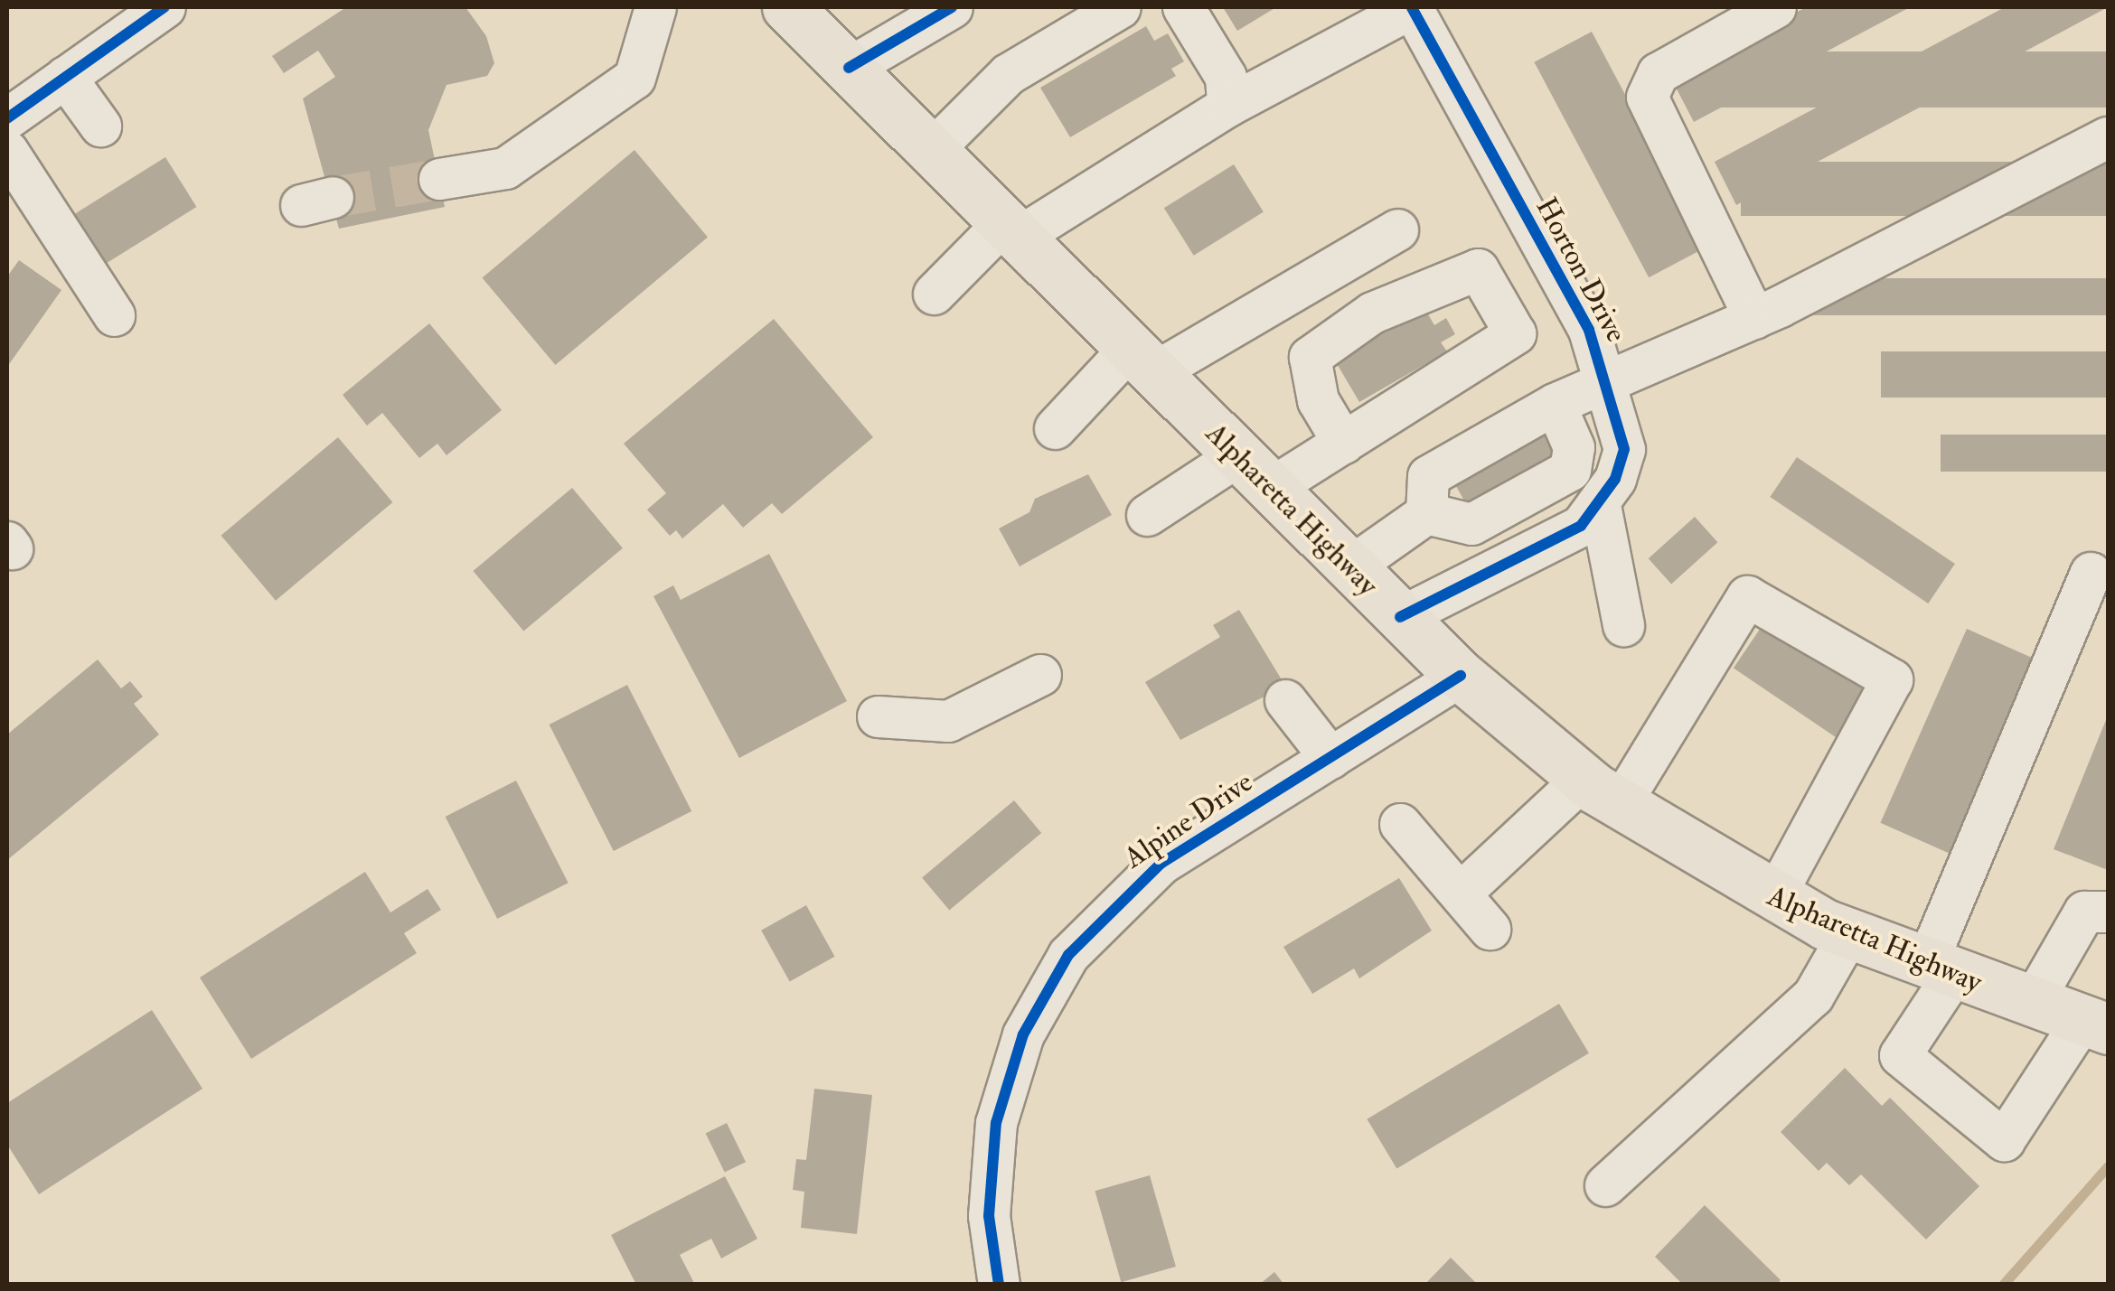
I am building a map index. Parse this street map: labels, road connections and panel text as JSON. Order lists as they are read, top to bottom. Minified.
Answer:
{"streets":{"highway":["Alpharetta Highway"],"street":["Horton Drive","Alpine Drive"]},"crossings":[["Horton Drive","Alpharetta Highway"],["Alpharetta Highway","Alpine Drive"]]}
